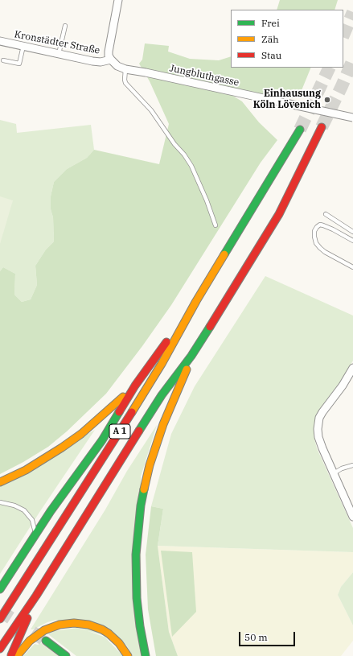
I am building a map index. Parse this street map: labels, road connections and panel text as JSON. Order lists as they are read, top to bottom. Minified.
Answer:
{"streets":{"highway":["A 1"],"street":["Kronstädter Straße","Jungbluthgasse"]},"crossings":[["Kronstädter Straße","Jungbluthgasse"]],"places":["Einhausung Köln Lövenich"],"legend":["Frei","Zäh","Stau"],"scale_bar":"50 m"}
